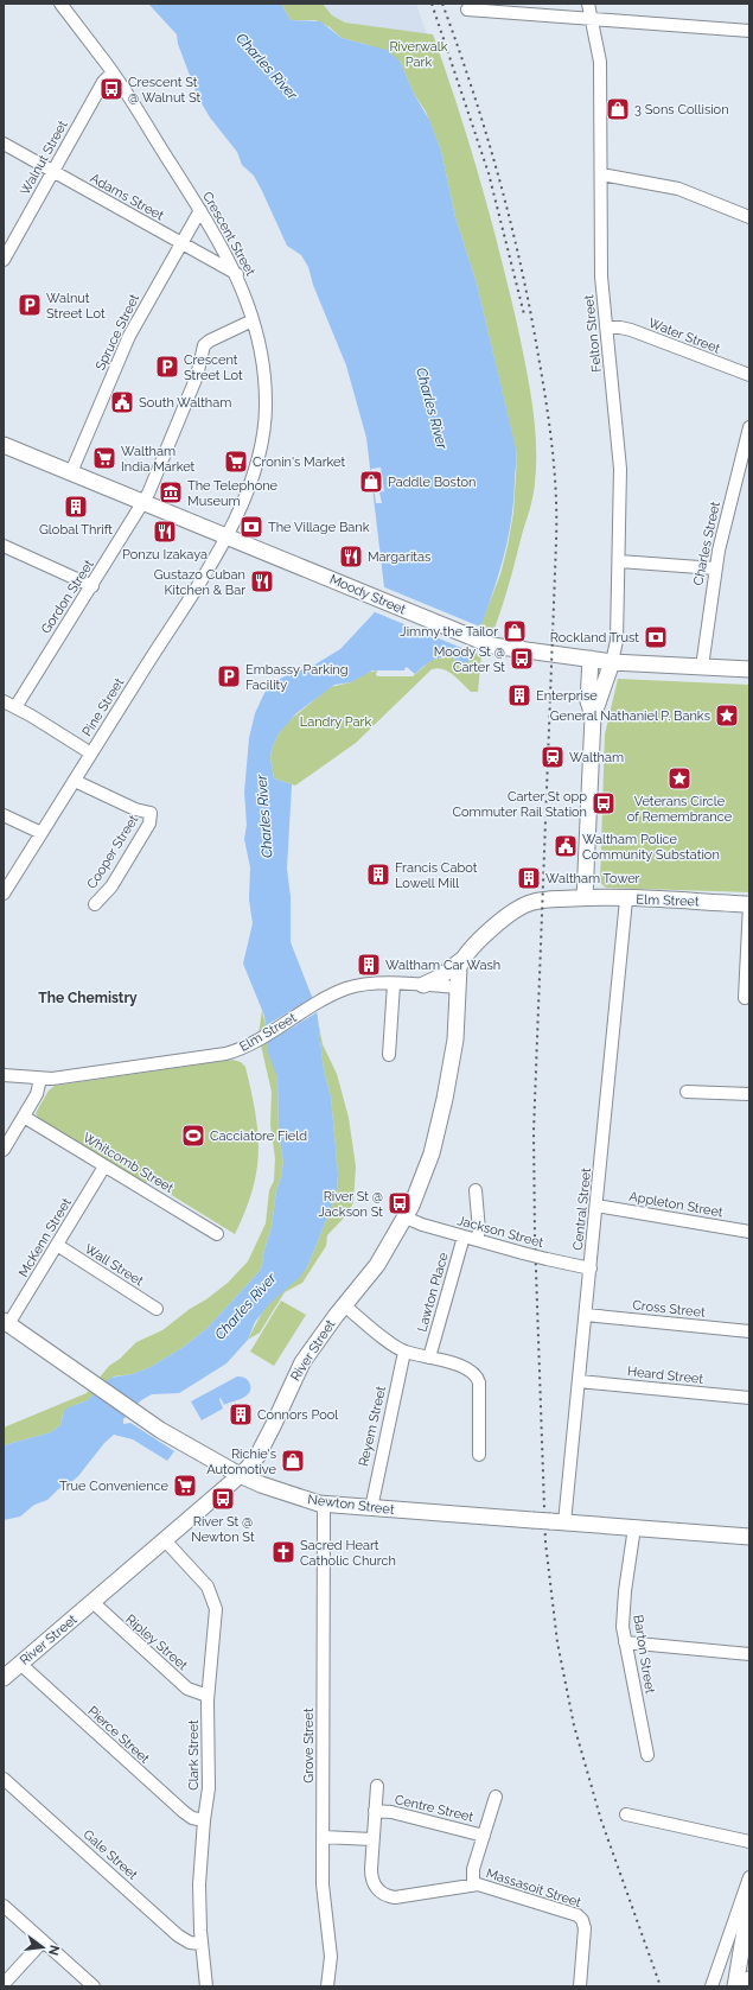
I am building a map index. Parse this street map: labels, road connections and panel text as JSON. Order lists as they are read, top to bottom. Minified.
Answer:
{"streets":{"main road":["Moody Street","Elm Street","River Street","Newton Street"],"street":["Walnut Street","Adams Street","Crescent Street","Spruce Street","Felton Street","Water Street","Charles Street","Gordon Street","Pine Street","Cooper Street","Whitcomb Street","Appleton Street","Central Street","Jackson Street","McKenn Street","Wall Street","Lawton Place","Cross Street","Heard Street","Reyem Street","Ripley Street","Barton Street","Pierce Street","Grove Street","Clark Street","Centre Street","Gale Street","Massasoit Street"]},"crossings":[["Walnut Street","Adams Street"],["Walnut Street","Crescent Street"],["Adams Street","Crescent Street"],["Adams Street","Spruce Street"],["Crescent Street","Spruce Street"],["Crescent Street","Moody Street"],["Crescent Street","Gordon Street"],["Crescent Street","Pine Street"],["Spruce Street","Moody Street"],["Felton Street","Water Street"],["Felton Street","Moody Street"],["Charles Street","Moody Street"],["Moody Street","Gordon Street"],["Moody Street","Pine Street"],["Pine Street","Cooper Street"],["Elm Street","Central Street"],["Elm Street","River Street"],["Whitcomb Street","McKenn Street"],["Appleton Street","Central Street"],["Central Street","Jackson Street"],["Central Street","Cross Street"],["Central Street","Heard Street"],["Central Street","Newton Street"],["Jackson Street","Lawton Place"],["Jackson Street","River Street"],["McKenn Street","Wall Street"],["McKenn Street","Newton Street"],["River Street","Newton Street"],["River Street","Ripley Street"],["River Street","Pierce Street"],["River Street","Clark Street"],["Reyem Street","Newton Street"],["Newton Street","Barton Street"],["Newton Street","Grove Street"],["Ripley Street","Clark Street"],["Pierce Street","Clark Street"],["Clark Street","Gale Street"],["Centre Street","Massasoit Street"]],"districts":["The Chemistry"],"water":["Charles River"],"parks":["Riverwalk Park","Landry Park"],"places":{"bus stop":["Crescent St @ Walnut St","Moody St @ Carter St","Carter St opp Commuter Rail Station","River St @ Jackson St","River St @ Newton St"],"shop":["3 Sons Collision","Paddle Boston","Jimmy the Tailor","Richie's Automotive"],"parking":["Walnut Street Lot","Crescent Street Lot","Embassy Parking Facility"],"public building":["South Waltham","Waltham Police Community Substation"],"supermarket":["Waltham India Market","Cronin's Market","True Convenience"],"museum":["The Telephone Museum"],"building":["Global Thrift","Enterprise","Francis Cabot Lowell Mill","Waltham Tower","Waltham Car Wash","Connors Pool"],"bank":["The Village Bank","Rockland Trust"],"restaurant":["Ponzu Izakaya","Margaritas","Gustazo Cuban Kitchen & Bar"],"place":["General Nathaniel P. Banks","Veterans Circle of Remembrance"],"station":["Waltham"],"sports":["Cacciatore Field"],"church":["Sacred Heart Catholic Church"]},"north":"right"}
